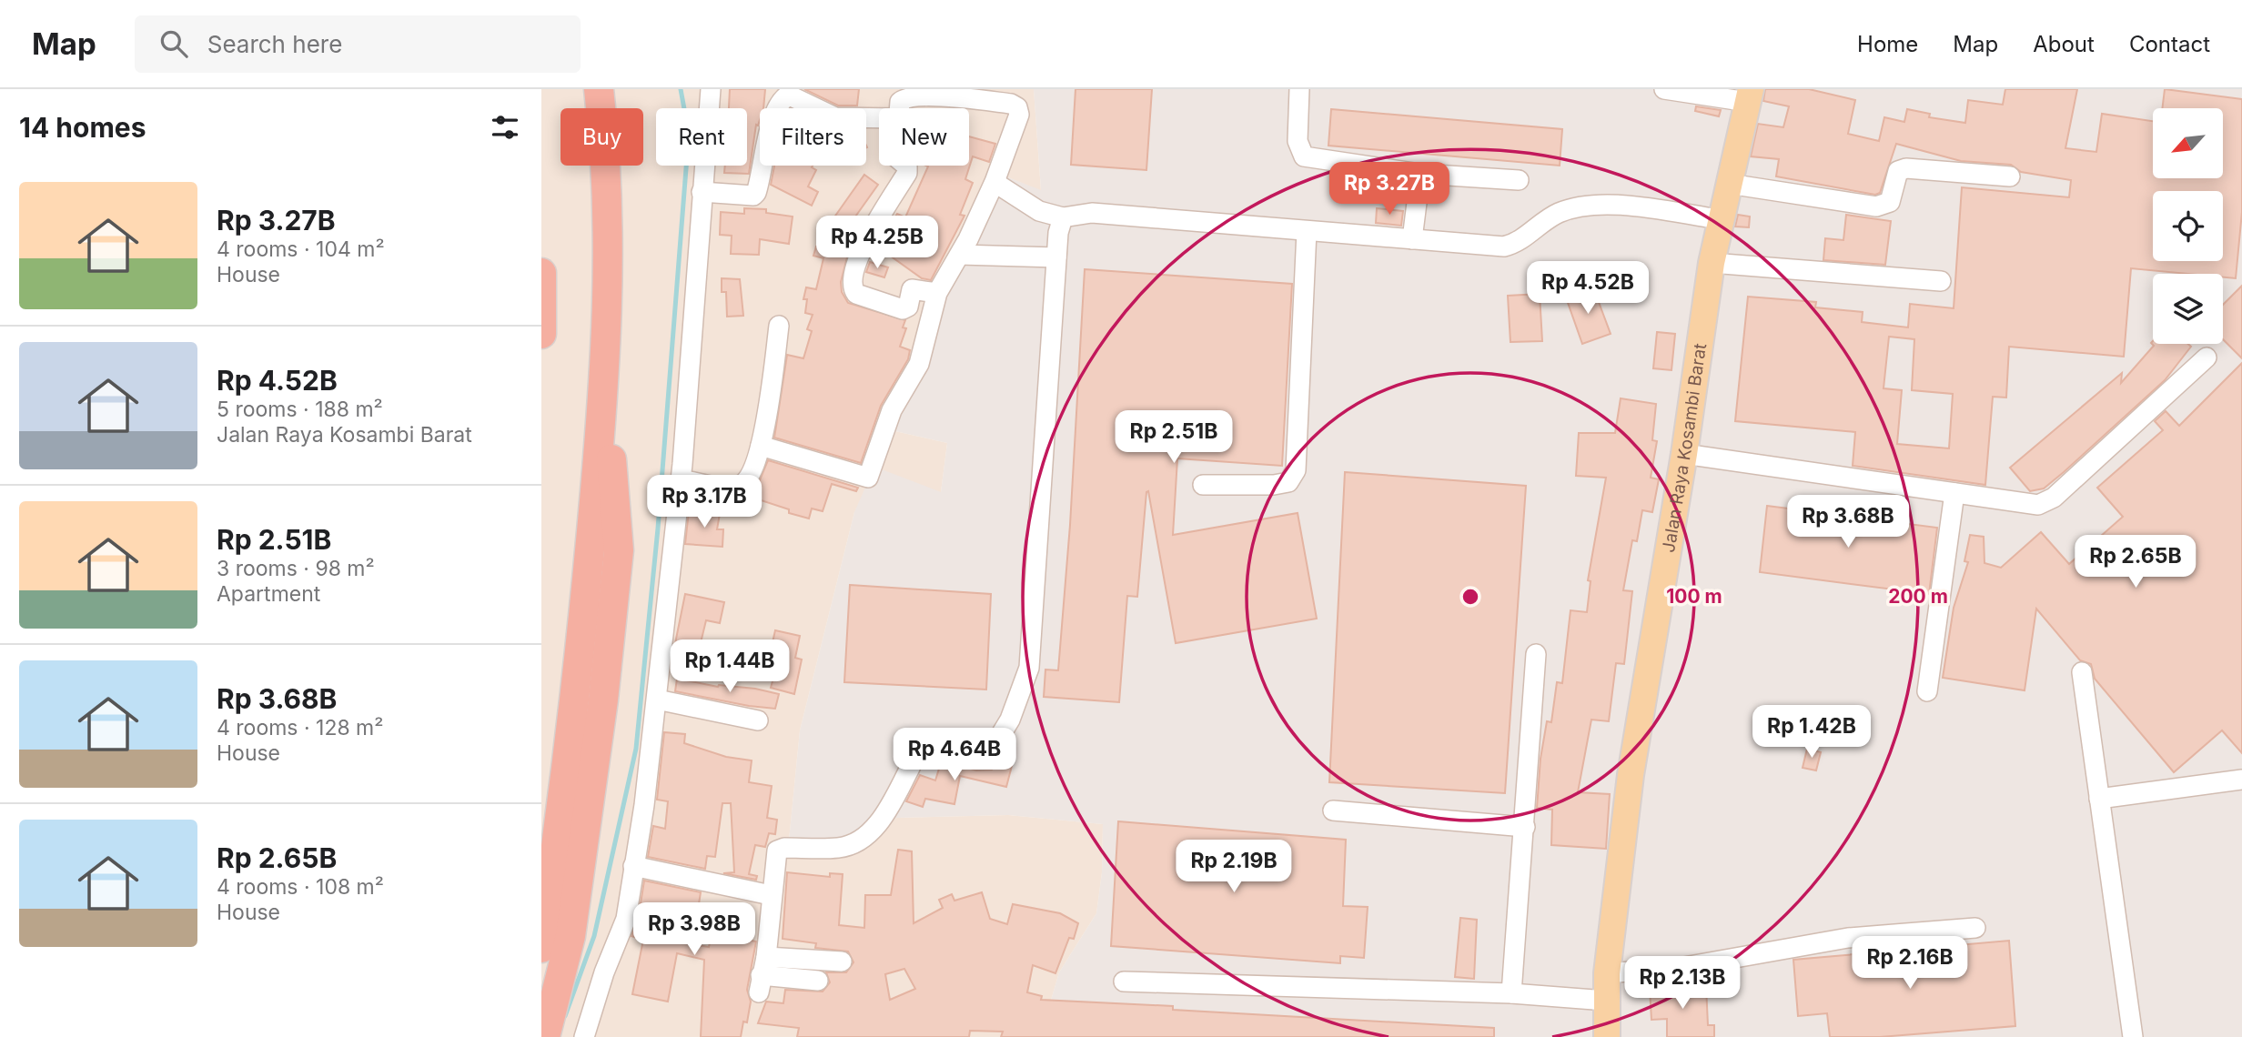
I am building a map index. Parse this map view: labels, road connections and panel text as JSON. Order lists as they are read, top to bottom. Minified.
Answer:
{"streets":{"main road":["Jalan Raya Kosambi Barat"]},"north":"bottom left","page":{"header":"Map","search":"Search here","nav":["Home","Map","About","Contact"],"heading":"14 homes","chip":["Buy","Rent","Filters","New"],"price":["Rp 3.27B","Rp 4.25B","Rp 4.52B","Rp 2.51B","Rp 3.17B","Rp 3.68B","Rp 2.65B","Rp 1.44B","Rp 1.42B","Rp 4.64B","Rp 2.19B","Rp 3.98B","Rp 2.16B","Rp 2.13B"],"list":[{"name":"Rp 3.27B","note":"4 rooms · 104 m² · House"},{"name":"Rp 4.52B","note":"5 rooms · 188 m² · Jalan Raya Kosambi Barat"},{"name":"Rp 2.51B","note":"3 rooms · 98 m² · Apartment"},{"name":"Rp 3.68B","note":"4 rooms · 128 m² · House"},{"name":"Rp 2.65B","note":"4 rooms · 108 m² · House"}]},"rings":["100 m","200 m"]}
